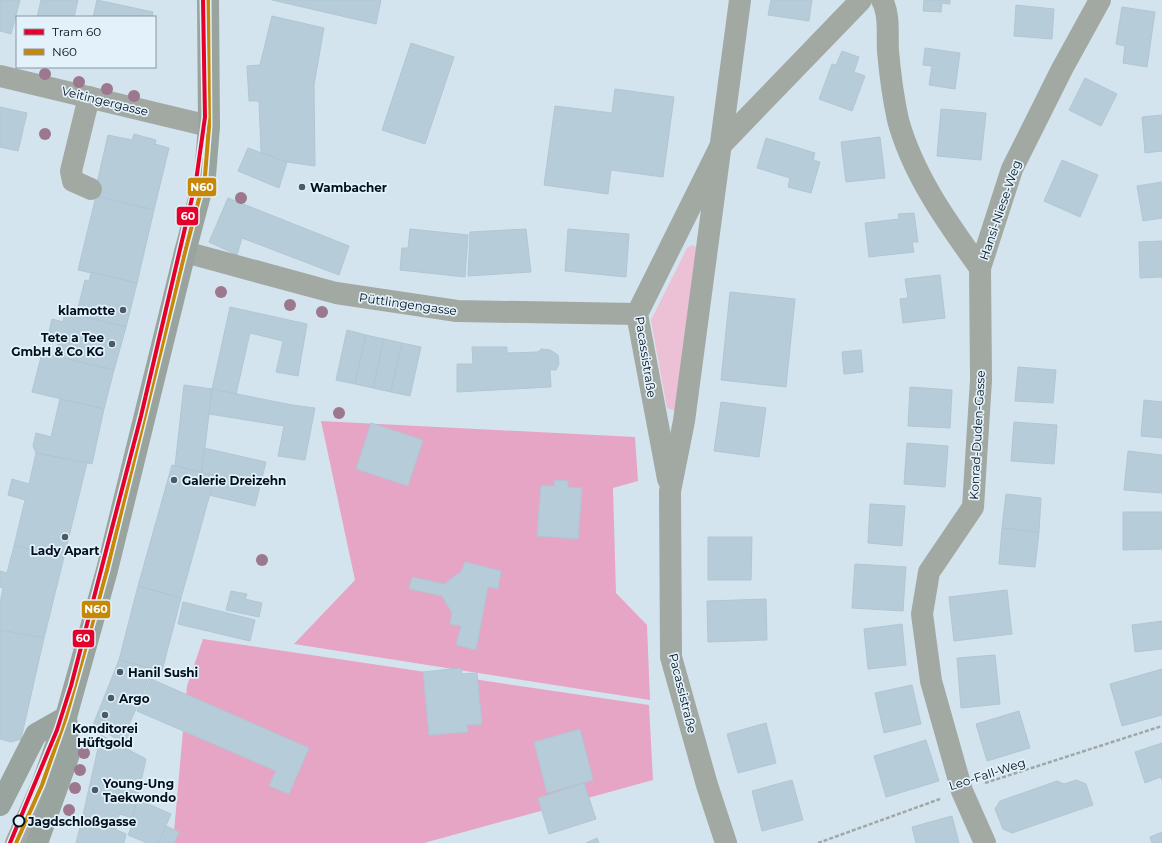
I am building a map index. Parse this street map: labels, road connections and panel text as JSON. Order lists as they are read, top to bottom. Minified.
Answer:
{"streets":{"street":["Veitingergasse","Hansi-Niese-Weg","Püttlingengasse","Pacassistraße","Konrad-Duden-Gasse"],"path":["Leo-Fall-Weg"]},"crossings":[["Hansi-Niese-Weg","Konrad-Duden-Gasse"],["Püttlingengasse","Pacassistraße"],["Konrad-Duden-Gasse","Leo-Fall-Weg"]],"places":["Wambacher","klamotte","Tete a Tee GmbH & Co KG","Galerie Dreizehn","Lady Apart","Hanil Sushi","Argo","Konditorei Hüftgold","Young-Ung Taekwondo","Jagdschloßgasse"],"lines":["tram line 60","transit line N60"],"legend":["Tram 60","N60"]}
